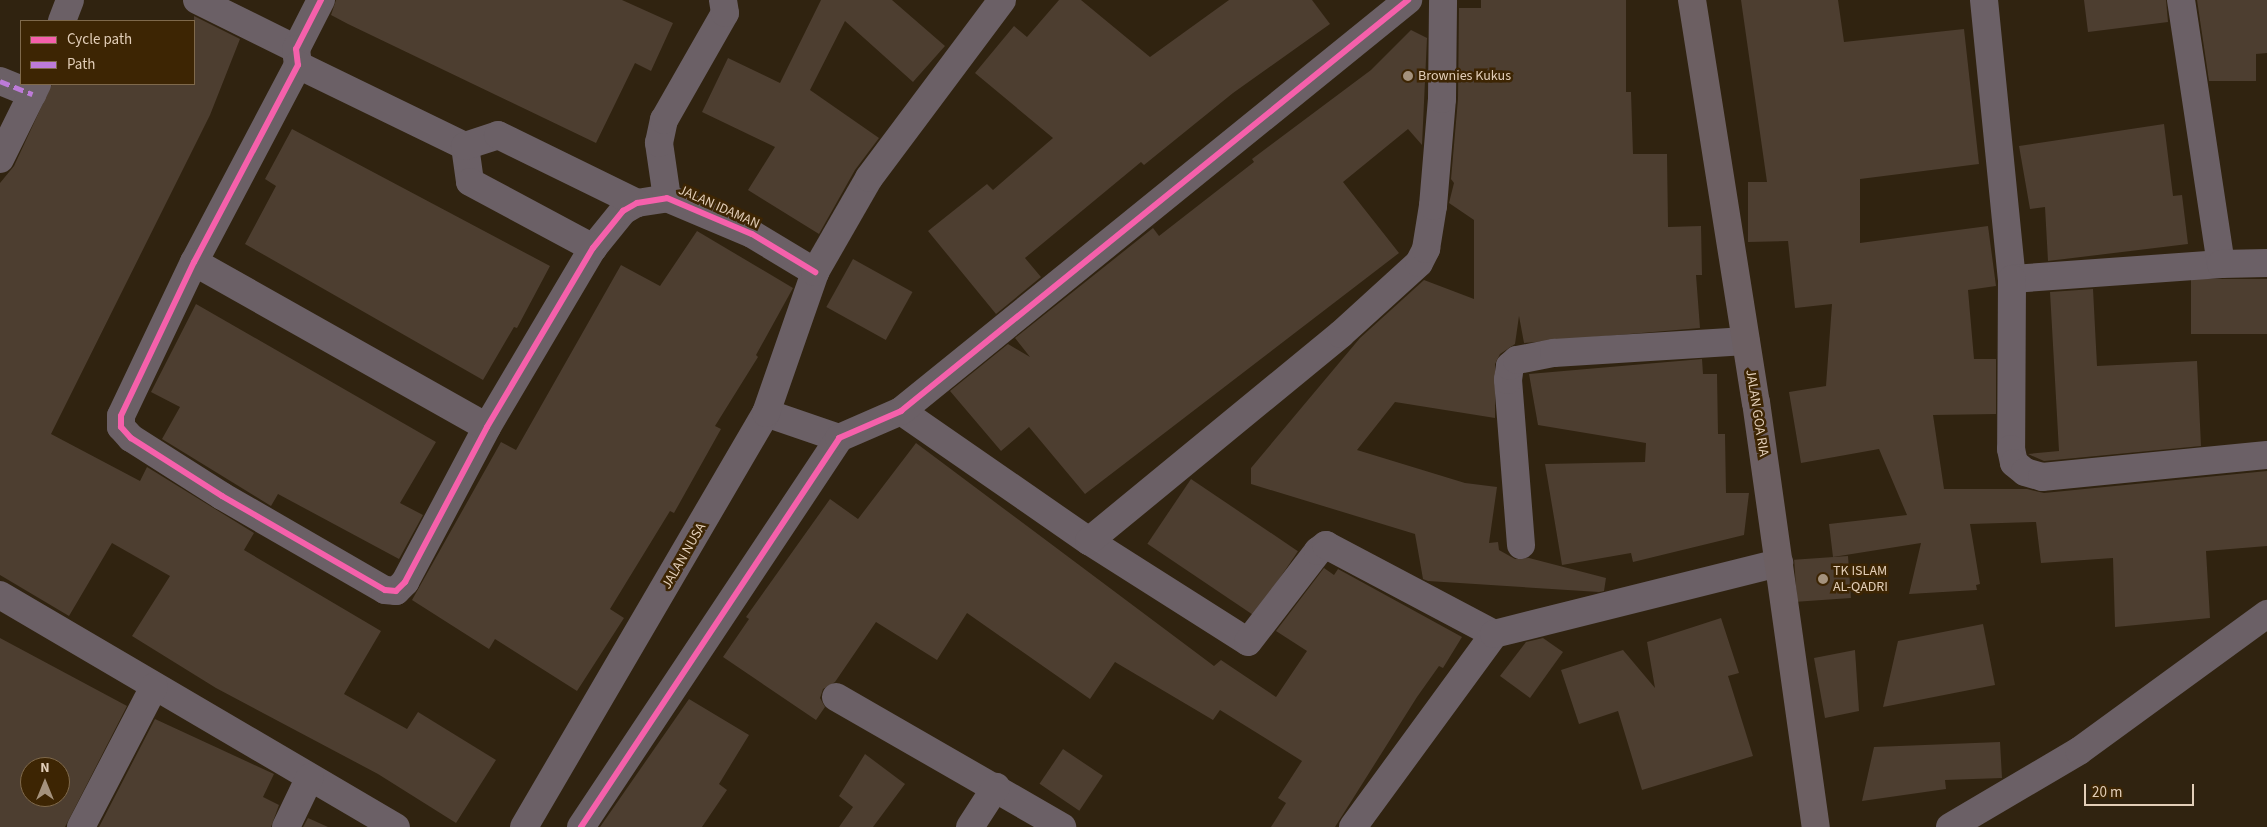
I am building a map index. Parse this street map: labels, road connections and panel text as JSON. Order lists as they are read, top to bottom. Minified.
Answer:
{"streets":{"main road":["JALAN GOA RIA"],"street":["JALAN IDAMAN","JALAN NUSA"]},"crossings":[["JALAN IDAMAN","JALAN NUSA"]],"places":["Brownies Kukus","TK ISLAM AL-QADRI"],"legend":["Cycle path","Path"],"scale_bar":"20 m","north":"top"}
